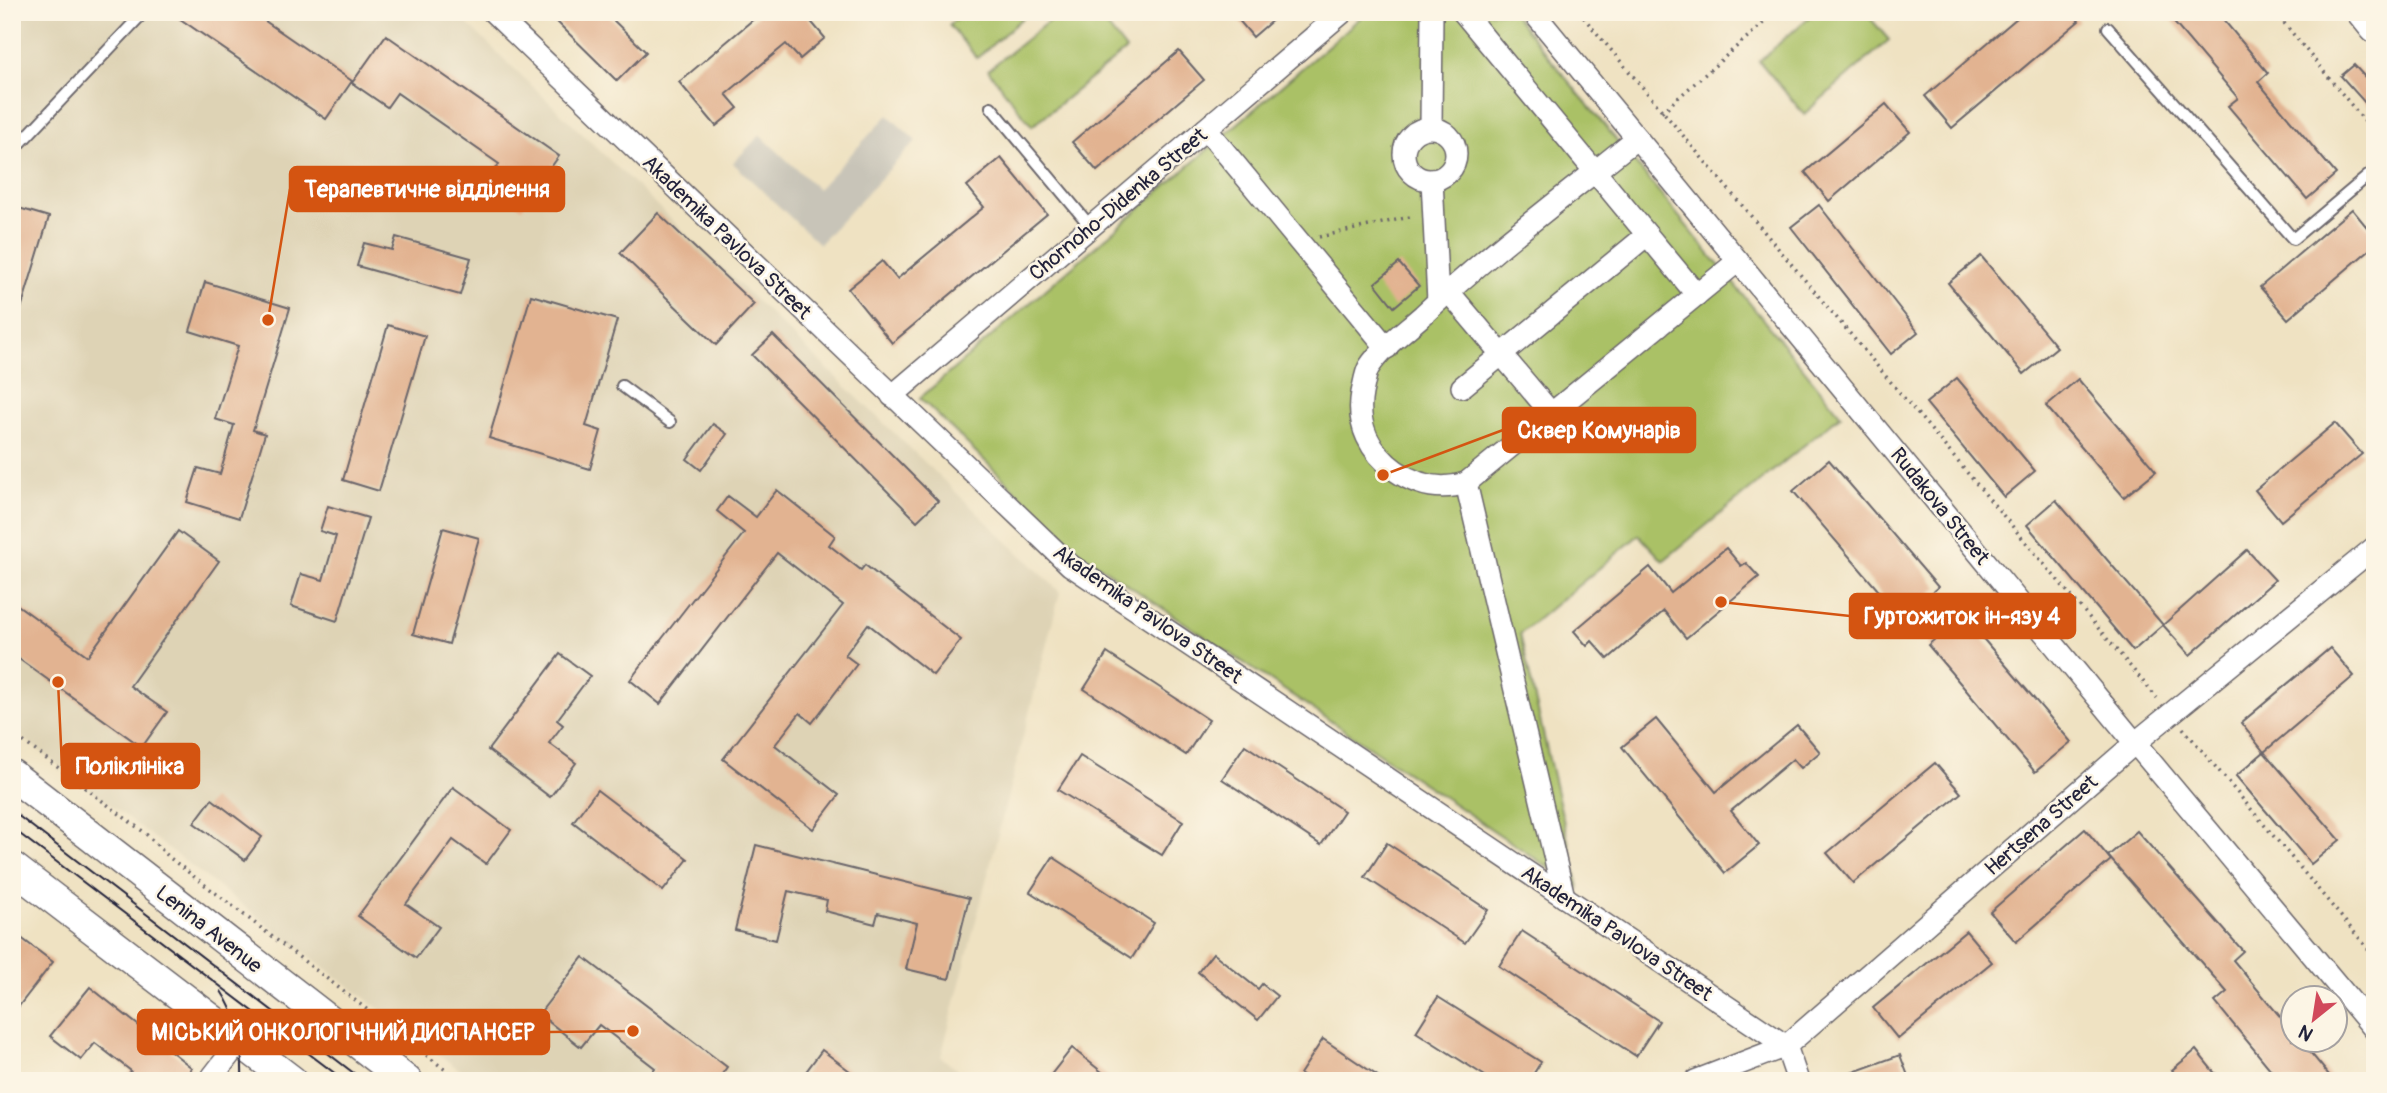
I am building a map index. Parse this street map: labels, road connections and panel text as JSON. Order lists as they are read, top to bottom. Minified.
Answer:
{"streets":{"main road":["Lenina Avenue"],"street":["Chornoho-Didenka Street","Akademika Pavlova Street","Rudakova Street","Hertsena Street"]},"crossings":[["Chornoho-Didenka Street","Akademika Pavlova Street"],["Akademika Pavlova Street","Hertsena Street"],["Rudakova Street","Hertsena Street"]],"places":["Терапевтичне відділення","Сквер Комунарів","Гуртожиток ін-язу 4","Поліклініка","МІСЬКИЙ ОНКОЛОГІЧНИЙ ДИСПАНСЕР"],"north":"bottom left"}
